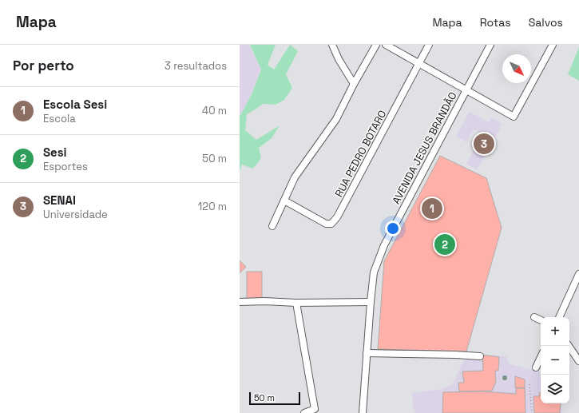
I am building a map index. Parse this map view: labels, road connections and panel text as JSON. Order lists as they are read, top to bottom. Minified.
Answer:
{"streets":{"street":["AVENIDA JESUS BRANDÃO","RUA PEDRO BOTARO"]},"scale_bar":"50 m","north":"bottom right","page":{"header":"Mapa","nav":["Mapa","Rotas","Salvos"],"heading":["Por perto","3 resultados"],"list":[{"mark":"1","name":"Escola Sesi","note":"Escola","value":"40 m"},{"mark":"2","name":"Sesi","note":"Esportes","value":"50 m"},{"mark":"3","name":"SENAI","note":"Universidade","value":"120 m"}],"pins":["3","1","2"],"map_buttons":["+","−"],"scale":"50 m"}}
